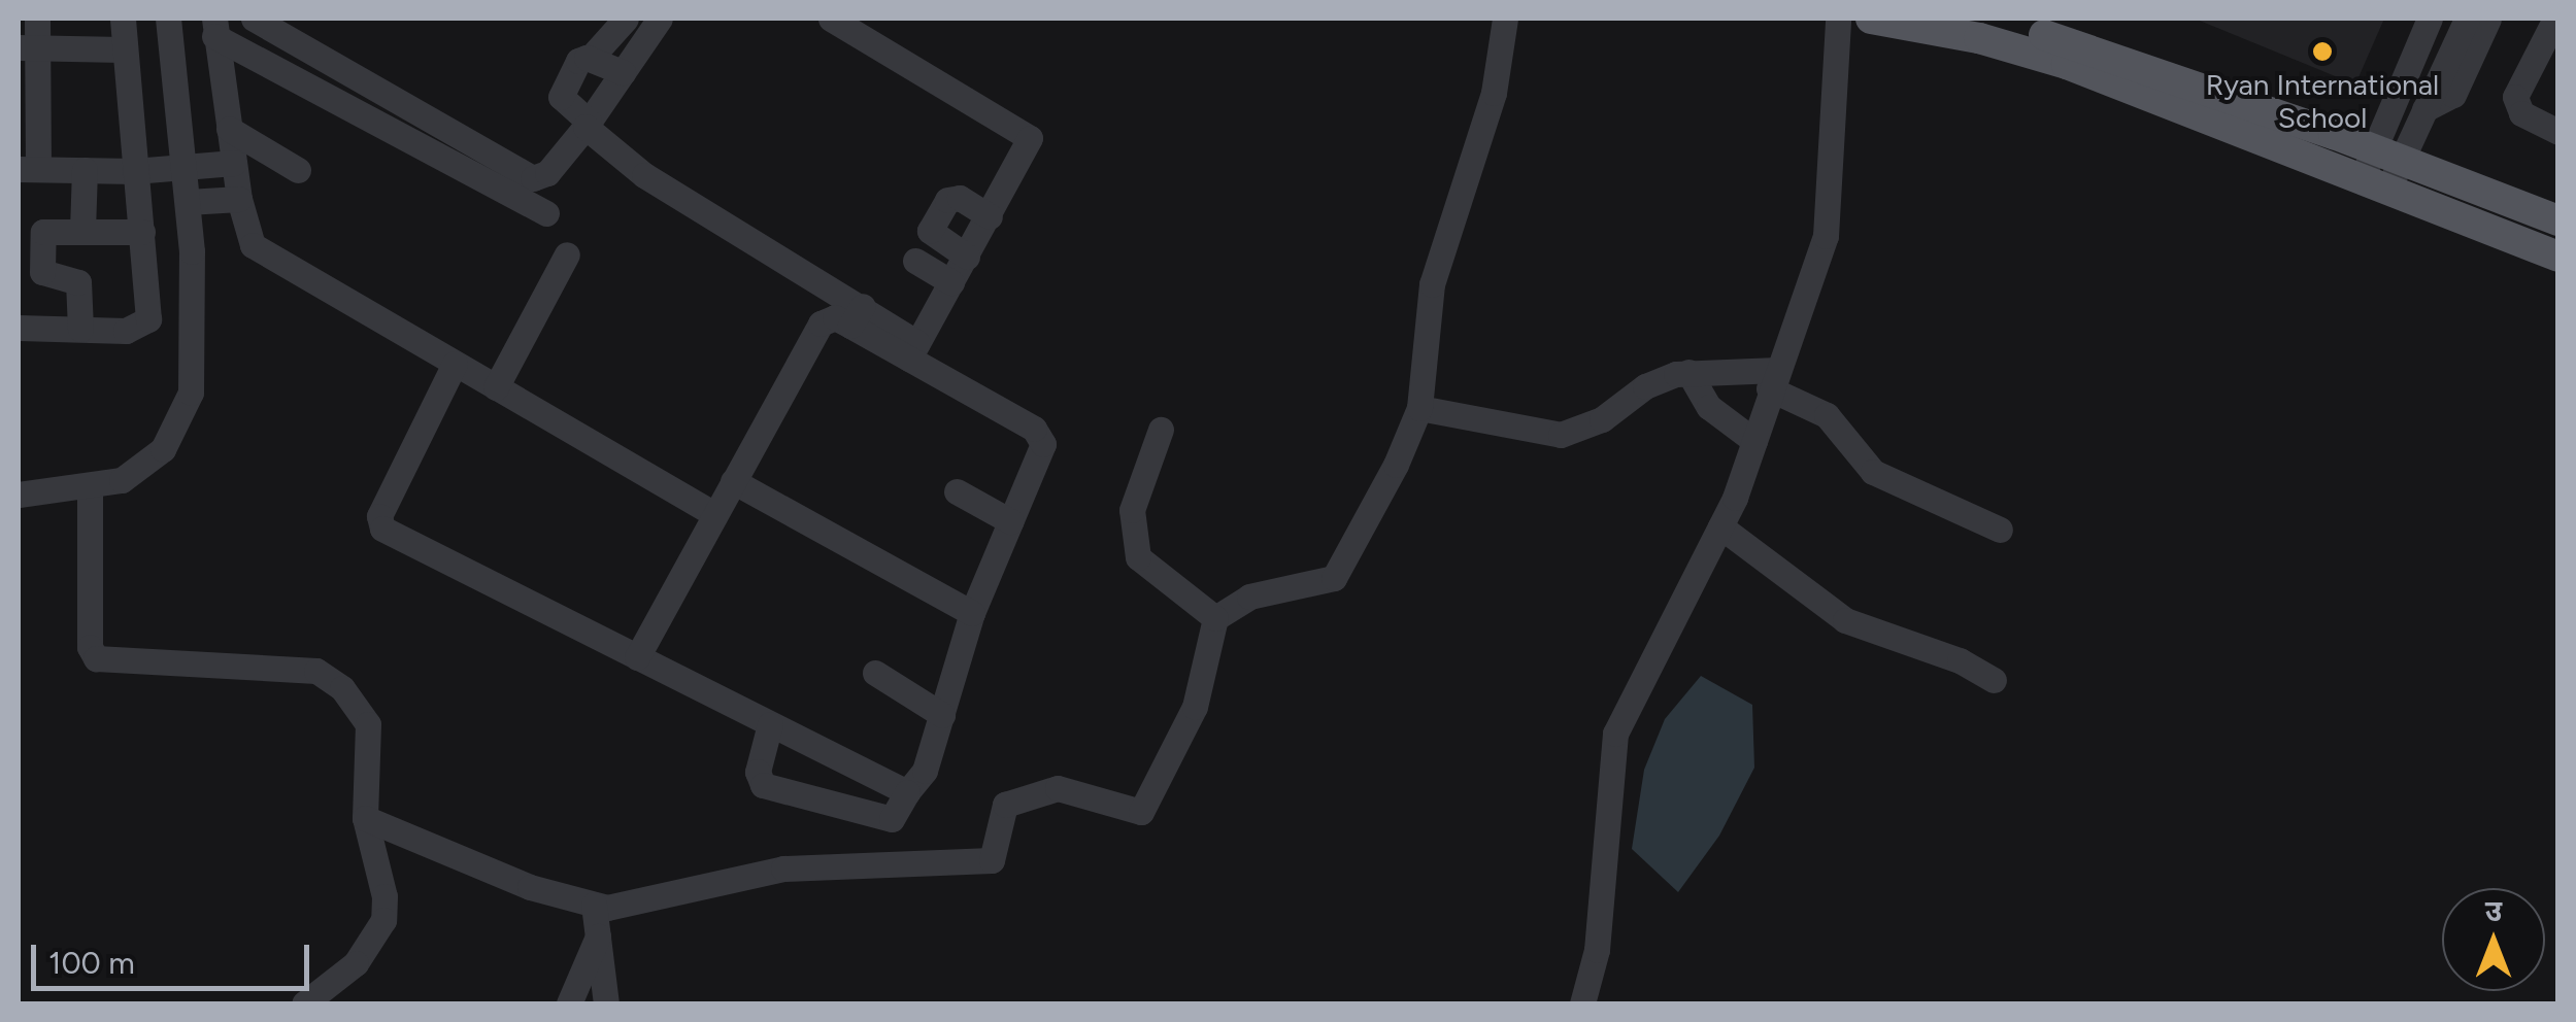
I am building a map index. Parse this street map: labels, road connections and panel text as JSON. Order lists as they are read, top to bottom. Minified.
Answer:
{"places":["Ryan International School"],"scale_bar":"100 m","north":"top"}
